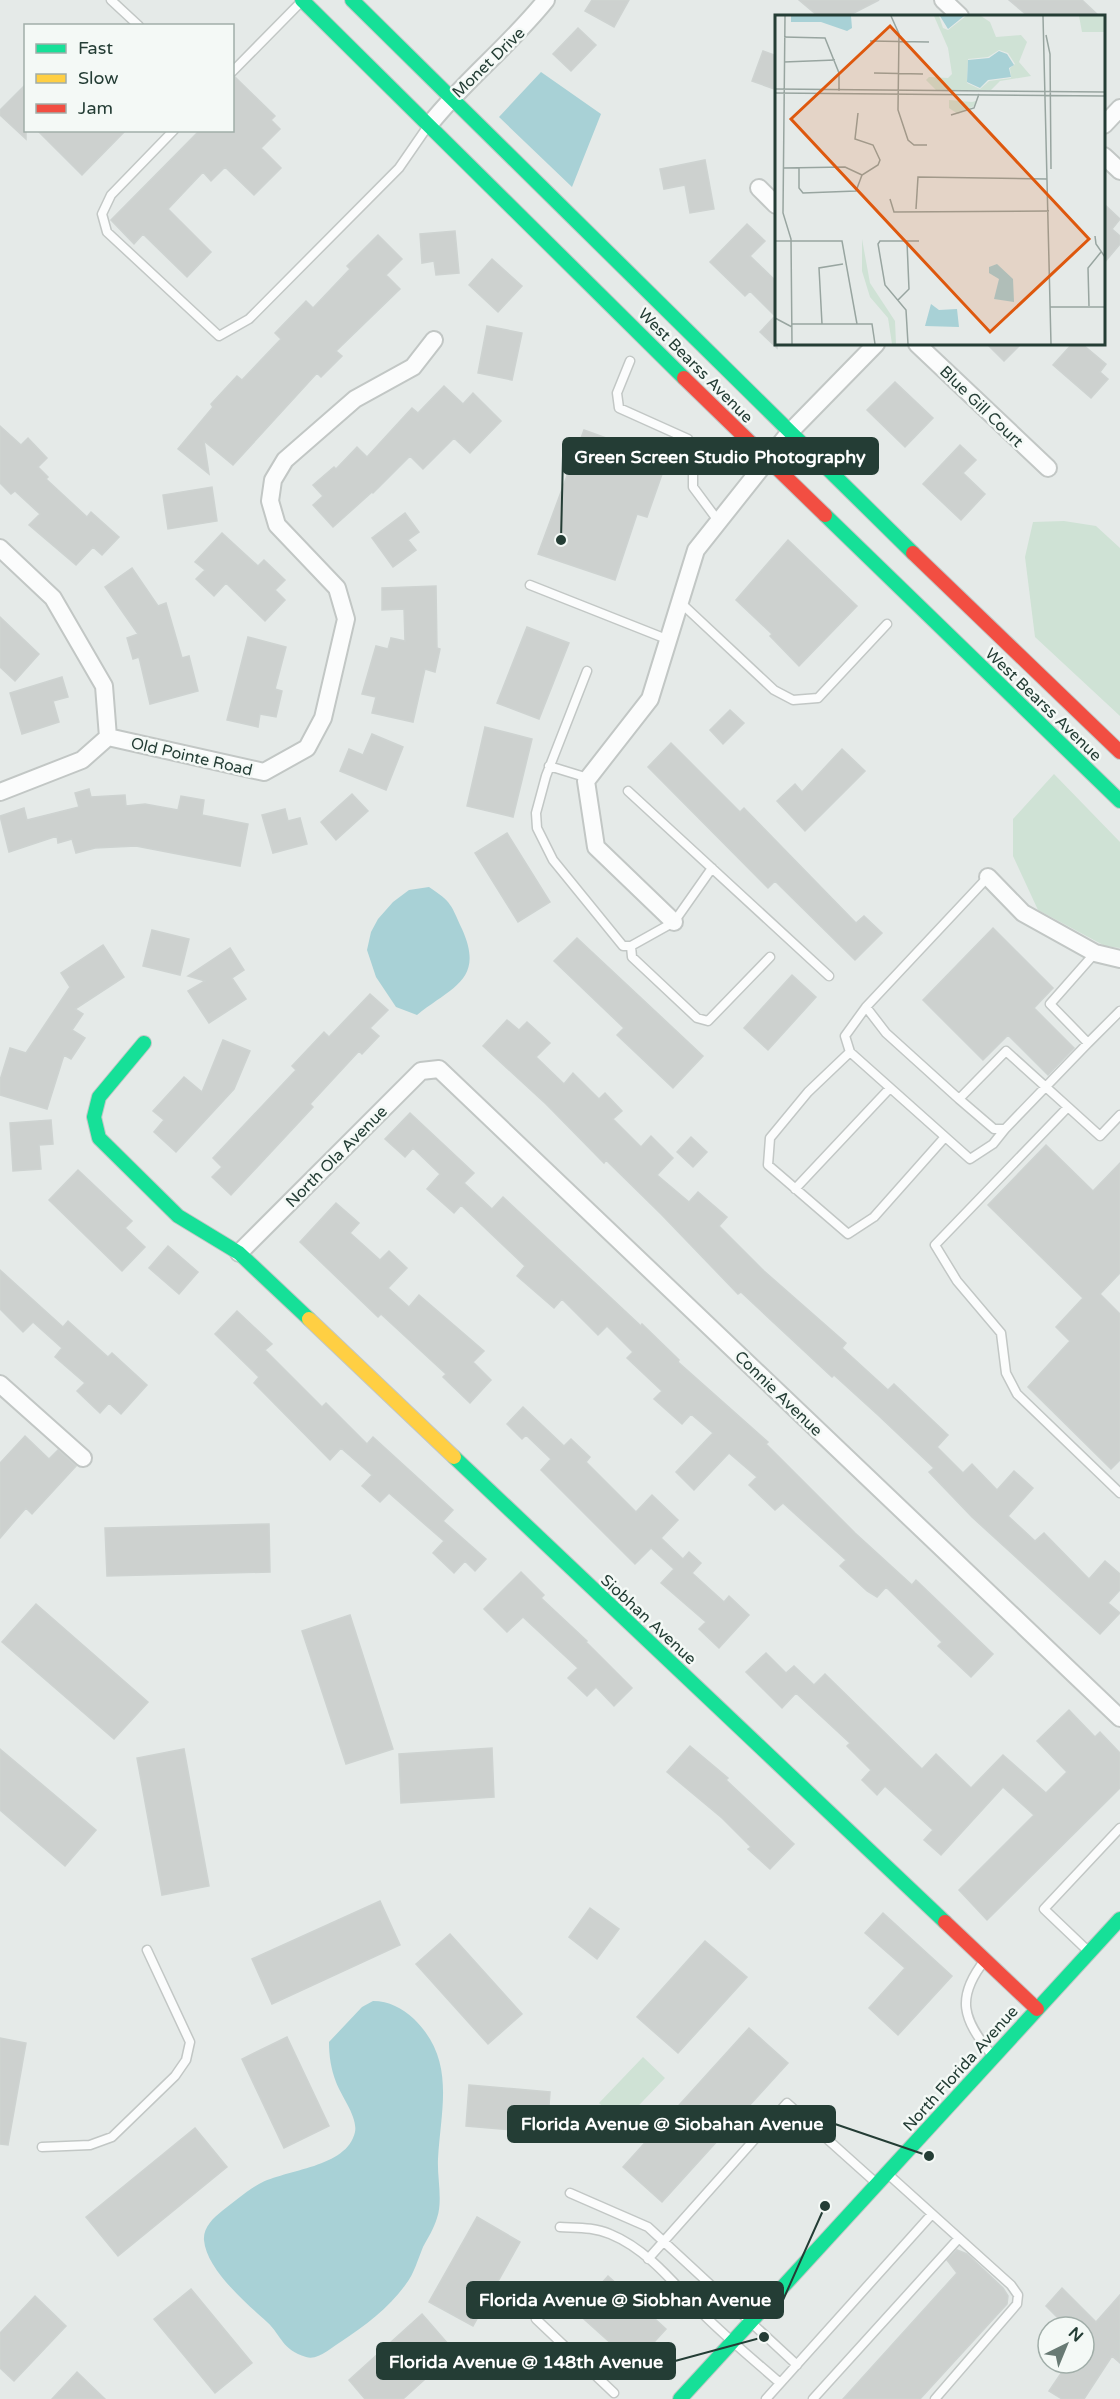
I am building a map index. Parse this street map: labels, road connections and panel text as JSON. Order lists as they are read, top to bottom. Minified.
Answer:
{"streets":{"main road":["West Bearss Avenue","Siobhan Avenue","North Florida Avenue"],"street":["Monet Drive","Blue Gill Court","Old Pointe Road","North Ola Avenue","Connie Avenue"]},"crossings":[["Monet Drive","West Bearss Avenue"],["North Ola Avenue","Connie Avenue"],["North Ola Avenue","Siobhan Avenue"],["Siobhan Avenue","North Florida Avenue"]],"places":["Green Screen Studio Photography","Florida Avenue @ Siobahan Avenue","Florida Avenue @ Siobhan Avenue","Florida Avenue @ 148th Avenue"],"legend":["Fast","Slow","Jam"],"north":"top right"}
